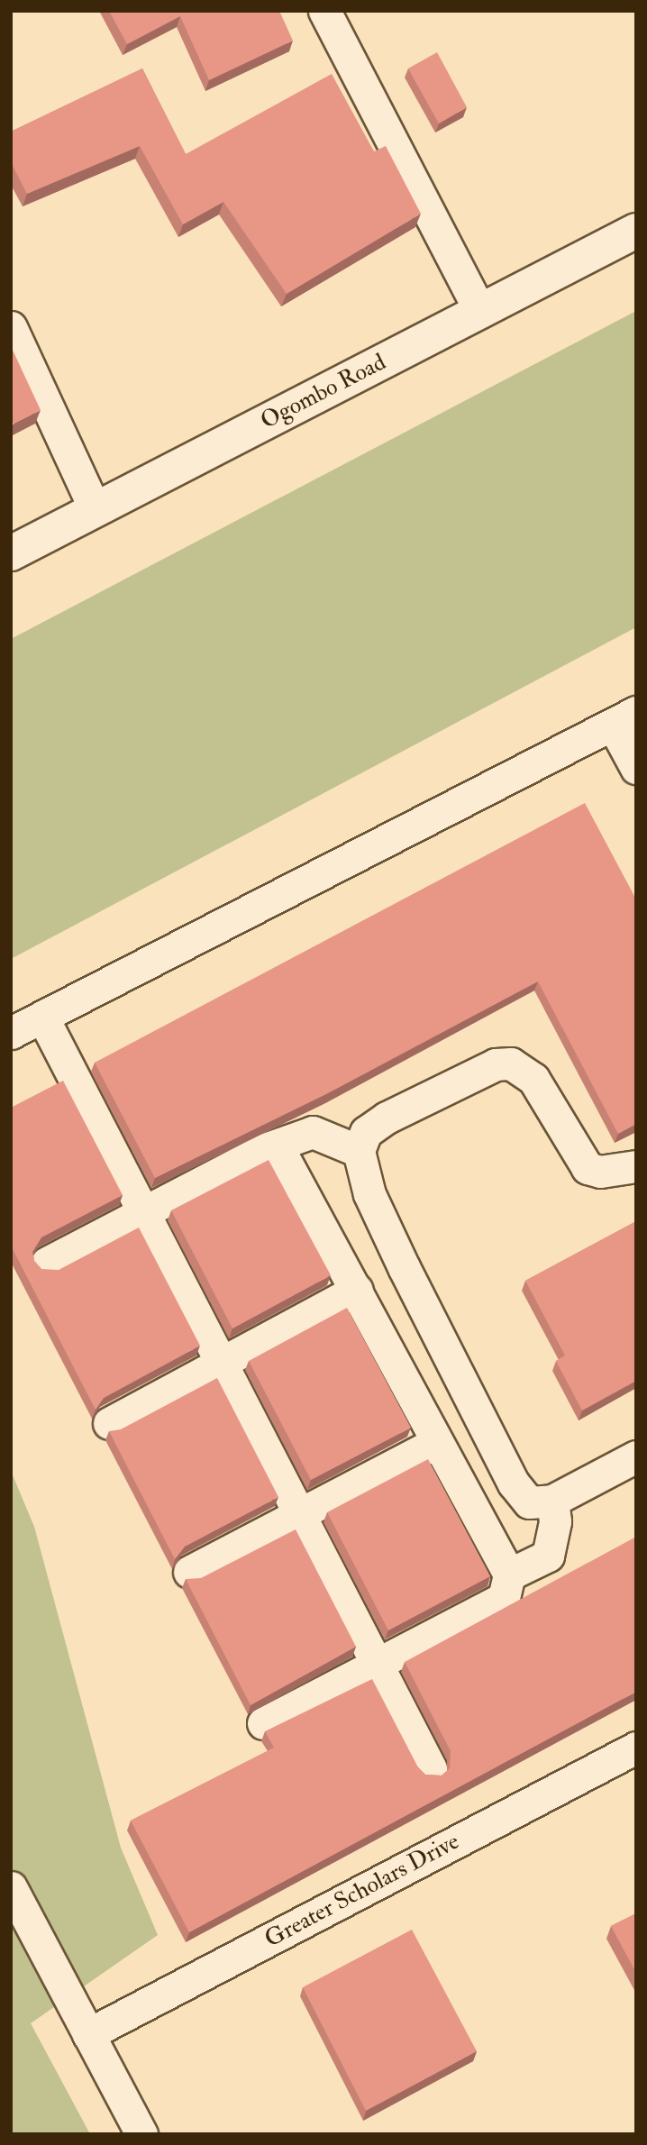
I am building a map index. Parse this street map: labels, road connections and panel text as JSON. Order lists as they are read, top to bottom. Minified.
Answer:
{"streets":{"main road":["Ogombo Road"],"street":["Greater Scholars Drive"]}}
